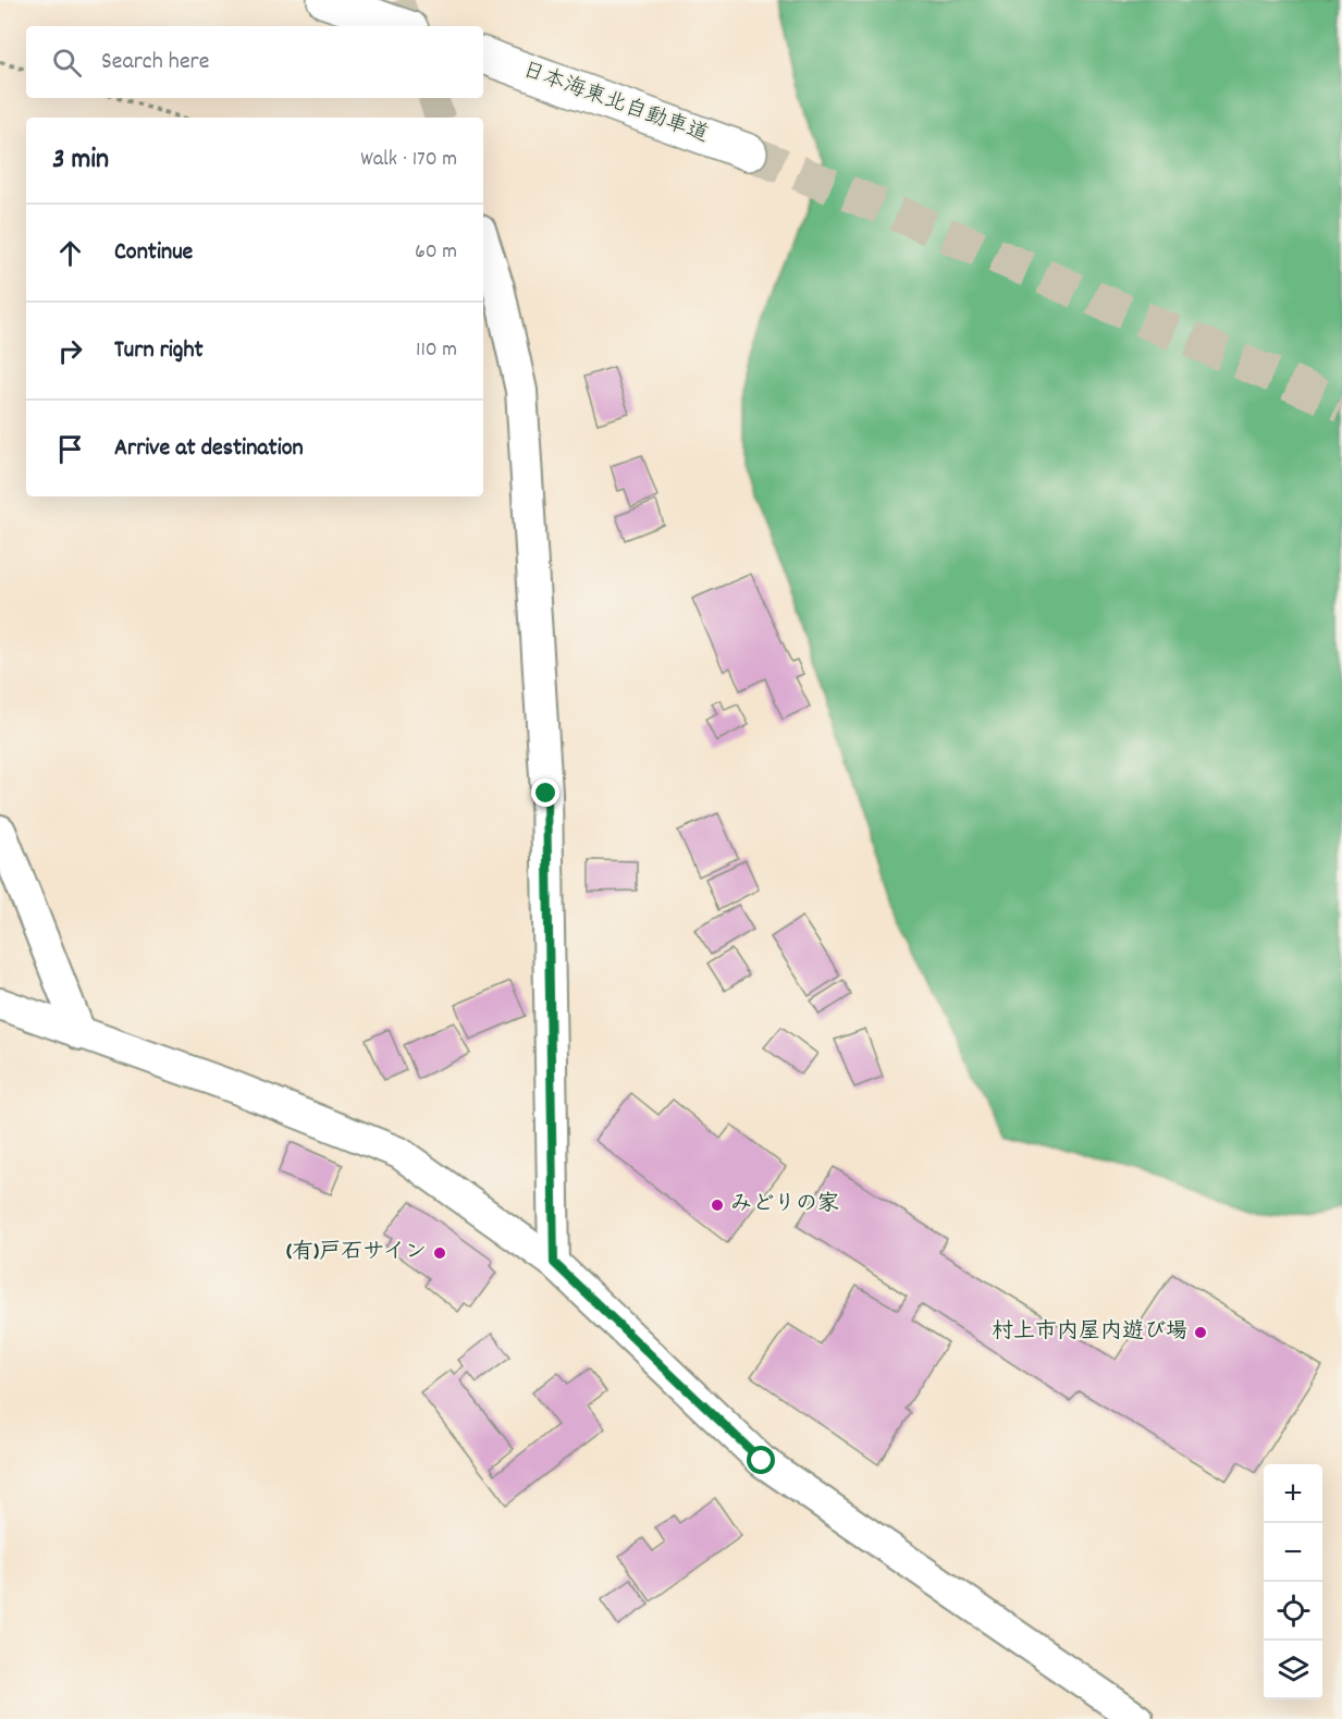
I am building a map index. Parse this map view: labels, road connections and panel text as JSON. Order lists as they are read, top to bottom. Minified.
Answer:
{"streets":{"highway":["日本海東北自動車道"]},"places":["みどりの家","(有)戸石サイン","村上市内屋内遊び場"],"page":{"search":"Search here","heading":["3 min","Walk · 170 m"],"list":[["Continue","60 m"],["Turn right","110 m"],"Arrive at destination"],"map_buttons":["+","−"]}}
